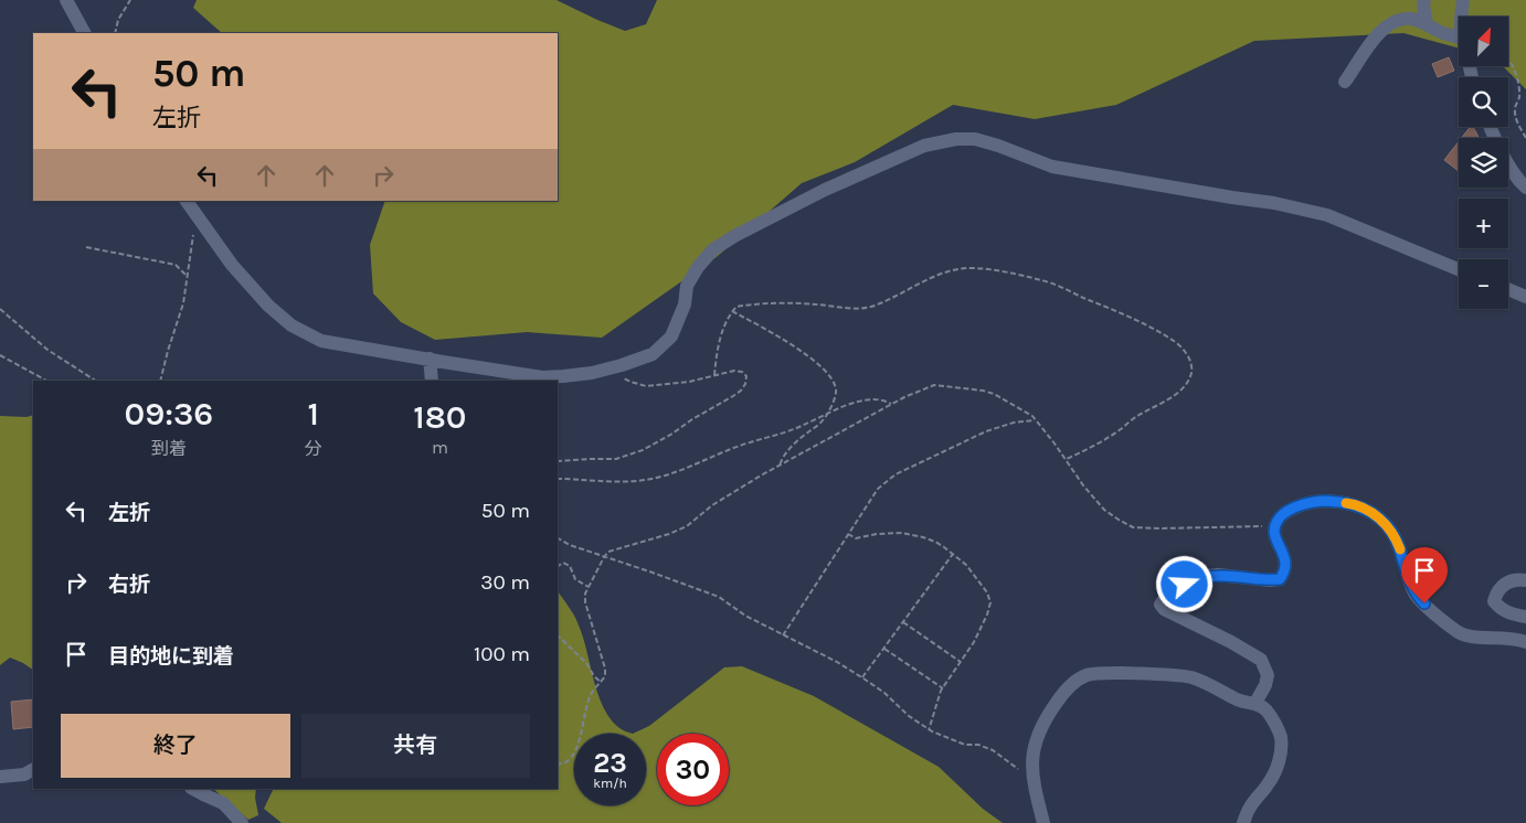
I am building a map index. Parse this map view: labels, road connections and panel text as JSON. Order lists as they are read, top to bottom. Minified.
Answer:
{"north":"top right","page":{"map_buttons":["+","−"],"turn":["50 m","左折"],"eta":["09:36","到着","1","分","180","m"],"list":[{"name":"左折","value":"50 m"},{"name":"右折","value":"30 m"},{"name":"目的地に到着","value":"100 m"}],"buttons":["終了","共有"],"speed":"23 km/h","limit":"30"}}
